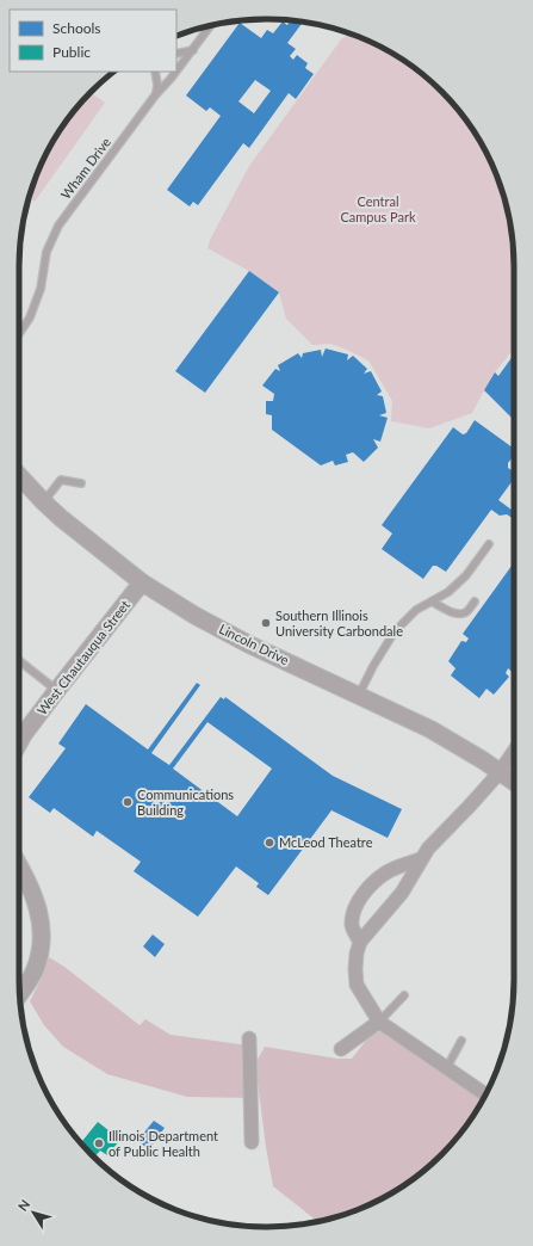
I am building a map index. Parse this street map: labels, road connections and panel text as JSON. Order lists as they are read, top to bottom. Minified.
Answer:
{"streets":{"street":["Lincoln Drive","West Chautauqua Street"],"lane":["Wham Drive"]},"crossings":[["Lincoln Drive","West Chautauqua Street"]],"parks":["Central Campus Park"],"places":["Southern Illinois University Carbondale","Communications Building","McLeod Theatre","Illinois Department of Public Health"],"legend":["Schools","Public"],"north":"top left"}
